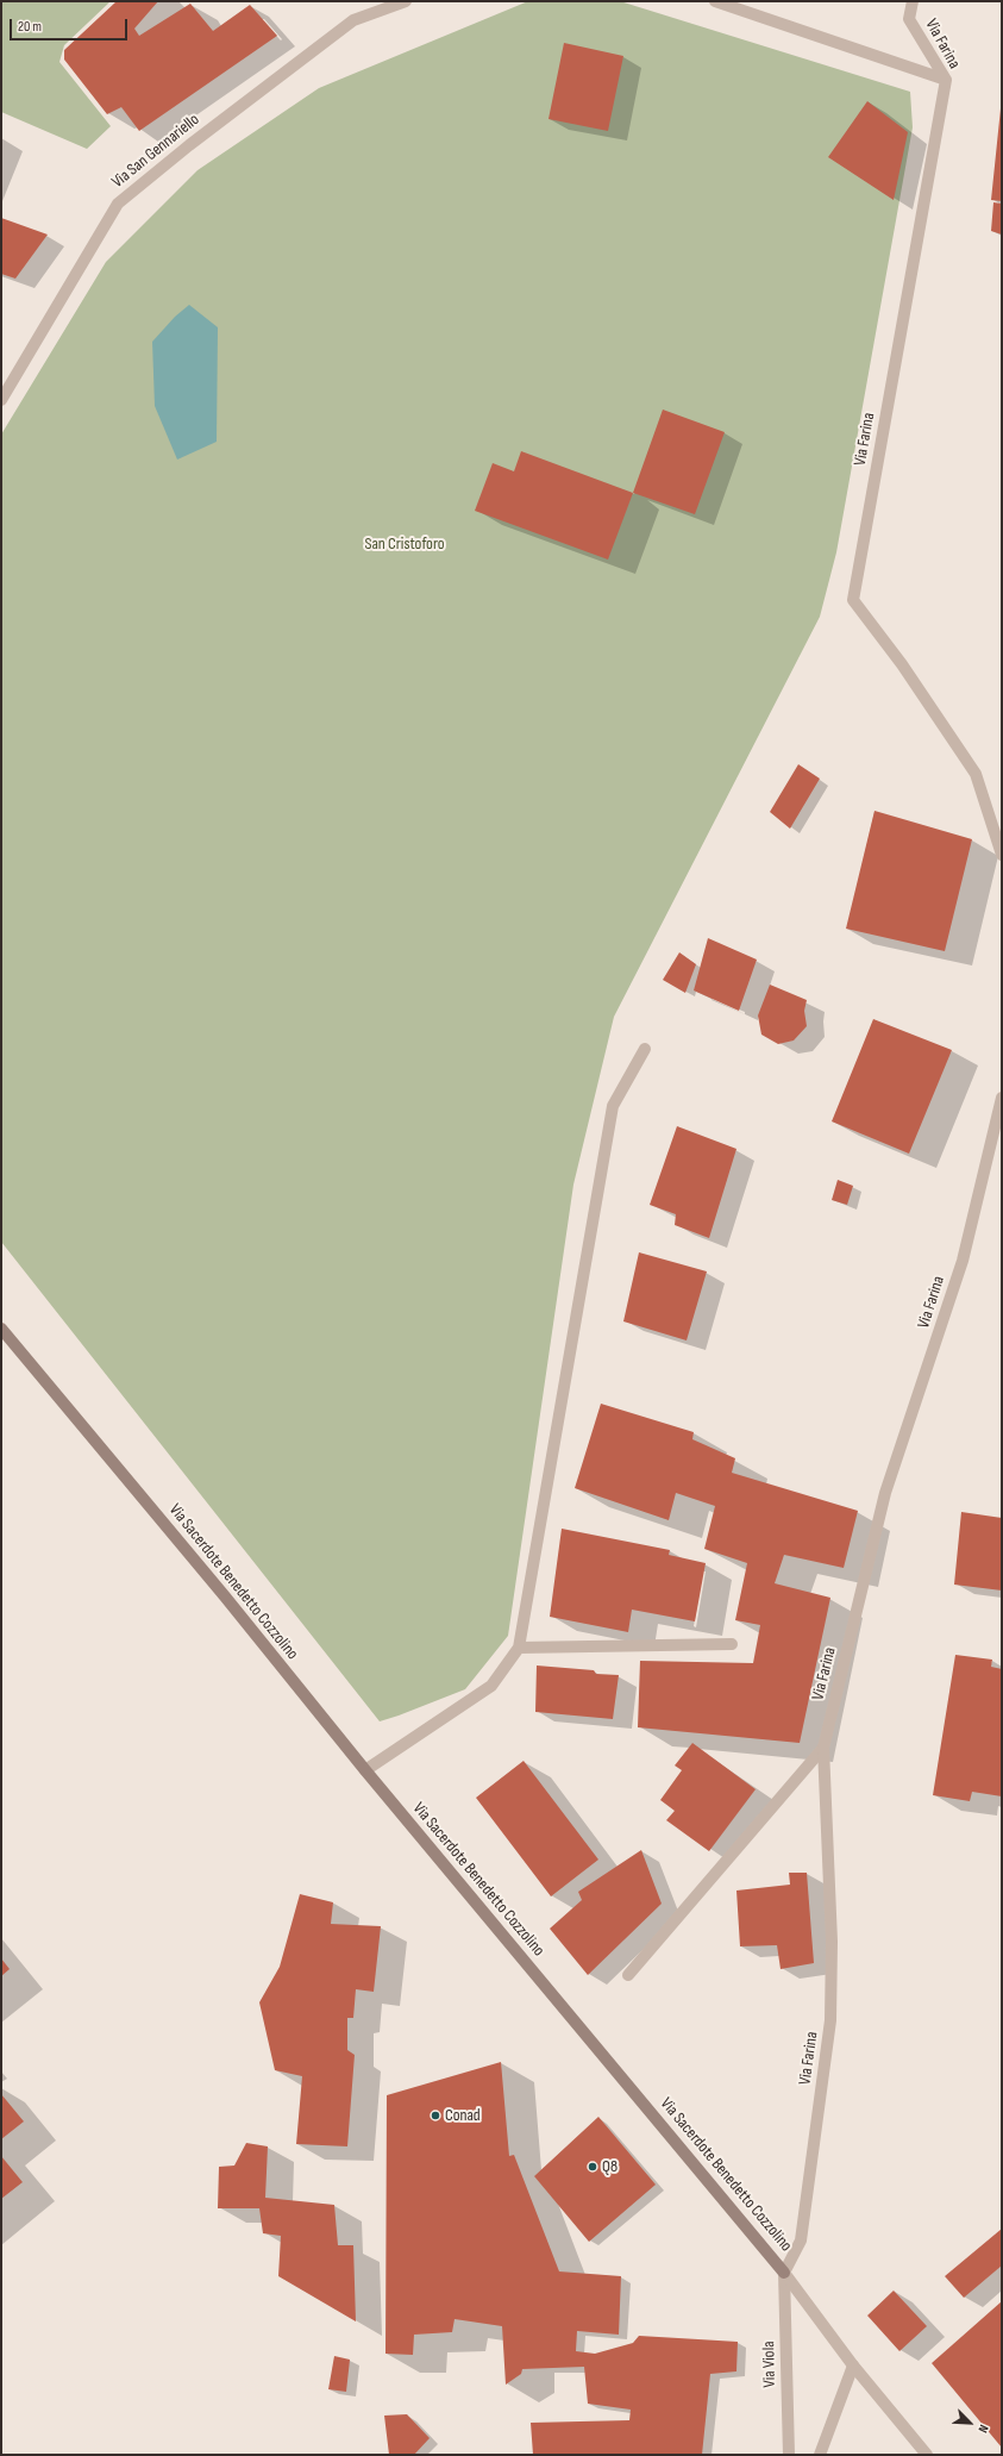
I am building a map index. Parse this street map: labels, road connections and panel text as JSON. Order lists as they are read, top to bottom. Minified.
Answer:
{"streets":{"main road":["Via Sacerdote Benedetto Cozzolino"],"street":["Via Farina","Via San Gennariello","Via Viola"]},"crossings":[["Via Farina","Via Sacerdote Benedetto Cozzolino"],["Via Farina","Via Viola"],["Via Sacerdote Benedetto Cozzolino","Via Viola"]],"parks":["San Cristoforo"],"places":["Conad","Q8"],"scale_bar":"20 m","north":"bottom right"}
